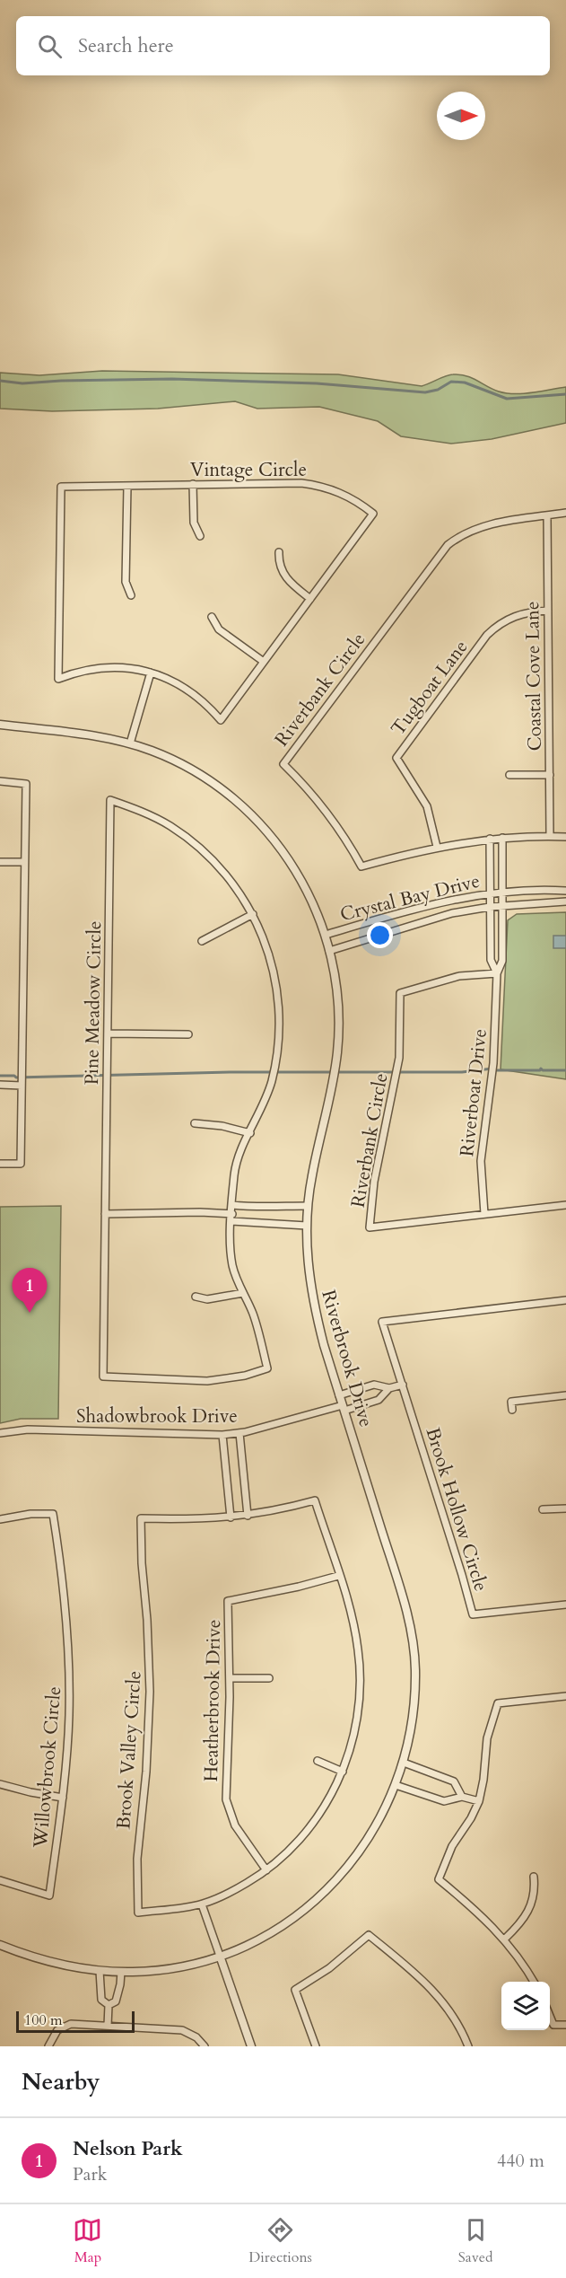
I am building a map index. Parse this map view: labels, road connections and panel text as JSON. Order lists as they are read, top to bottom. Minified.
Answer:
{"streets":{"street":["Vintage Circle","Coastal Cove Lane","Tugboat Lane","Riverbank Circle","Crystal Bay Drive","Pine Meadow Circle","Riverboat Drive","Riverbrook Drive","Shadowbrook Drive","Brook Hollow Circle","Heatherbrook Drive","Brook Valley Circle","Willowbrook Circle"]},"crossings":[["Coastal Cove Lane","Tugboat Lane"],["Coastal Cove Lane","Riverbank Circle"],["Tugboat Lane","Riverbank Circle"],["Riverbank Circle","Riverboat Drive"],["Crystal Bay Drive","Riverbrook Drive"],["Riverbrook Drive","Shadowbrook Drive"],["Heatherbrook Drive","Brook Valley Circle"]],"scale_bar":"100 m","north":"right","page":{"search":"Search here","pins":"1","scale":"100 m","heading":"Nearby","list":[{"mark":"1","name":"Nelson Park","note":"Park","value":"440 m"}],"nav":["Map","Directions","Saved"]}}
